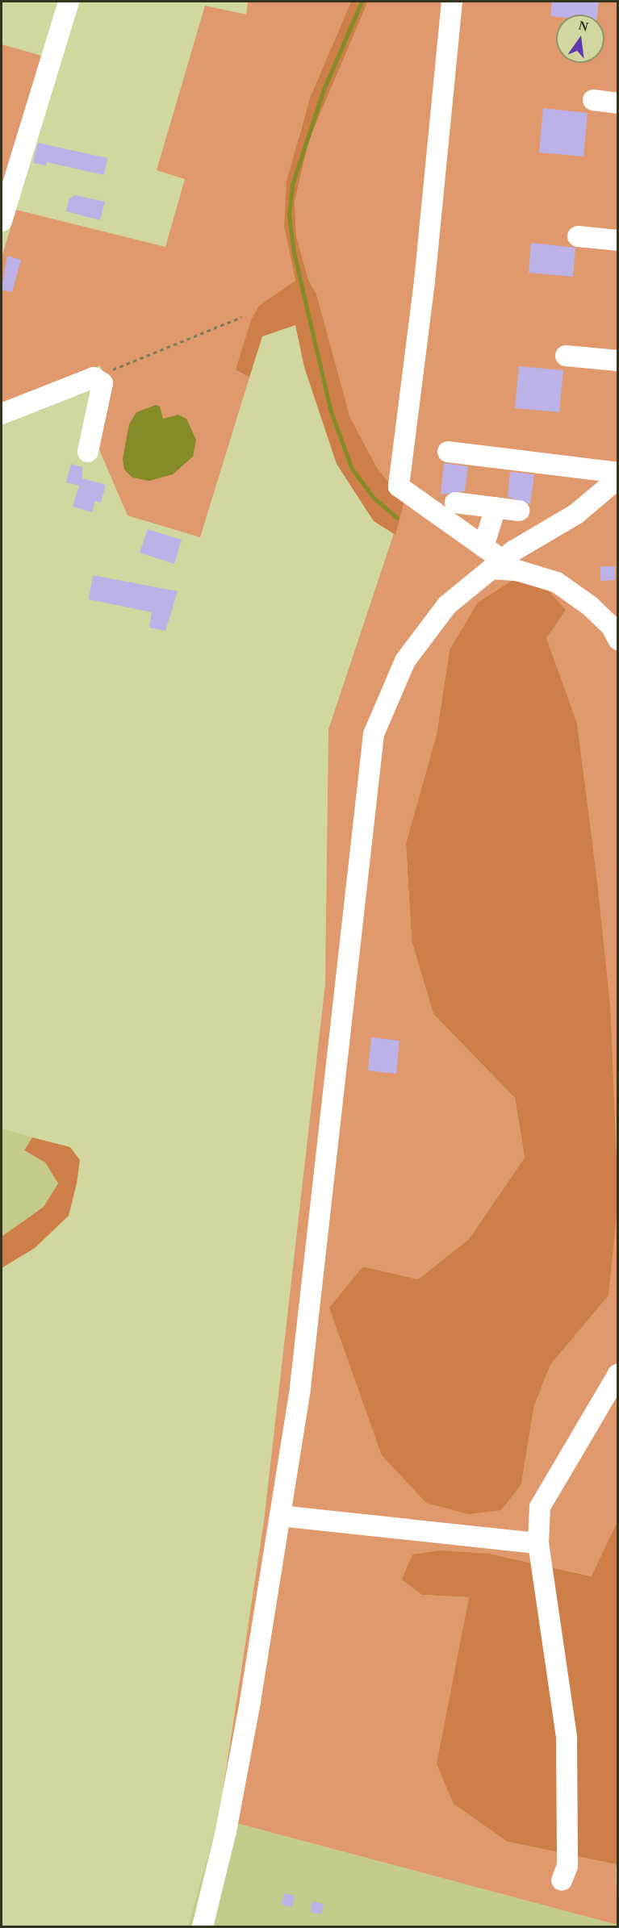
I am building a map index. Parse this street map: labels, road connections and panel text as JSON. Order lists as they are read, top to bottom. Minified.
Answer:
{"north":"top"}
